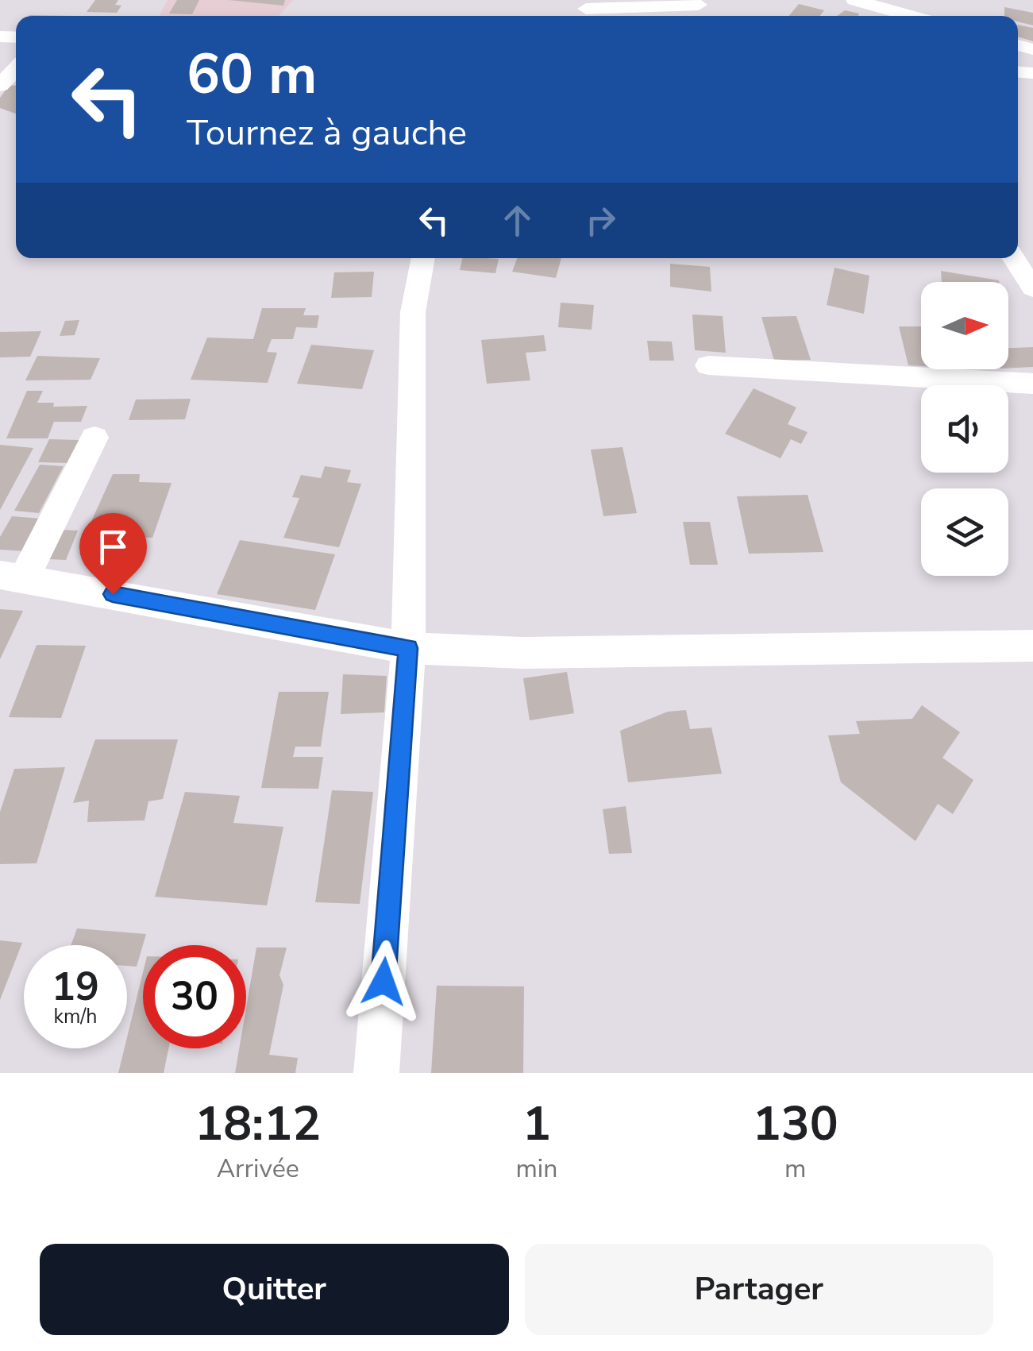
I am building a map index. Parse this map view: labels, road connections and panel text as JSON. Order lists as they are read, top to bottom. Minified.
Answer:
{"north":"right","page":{"turn":["60 m","Tournez à gauche"],"speed":"19 km/h","limit":"30","eta":["18:12","Arrivée","1","min","130","m"],"buttons":["Quitter","Partager"]}}
